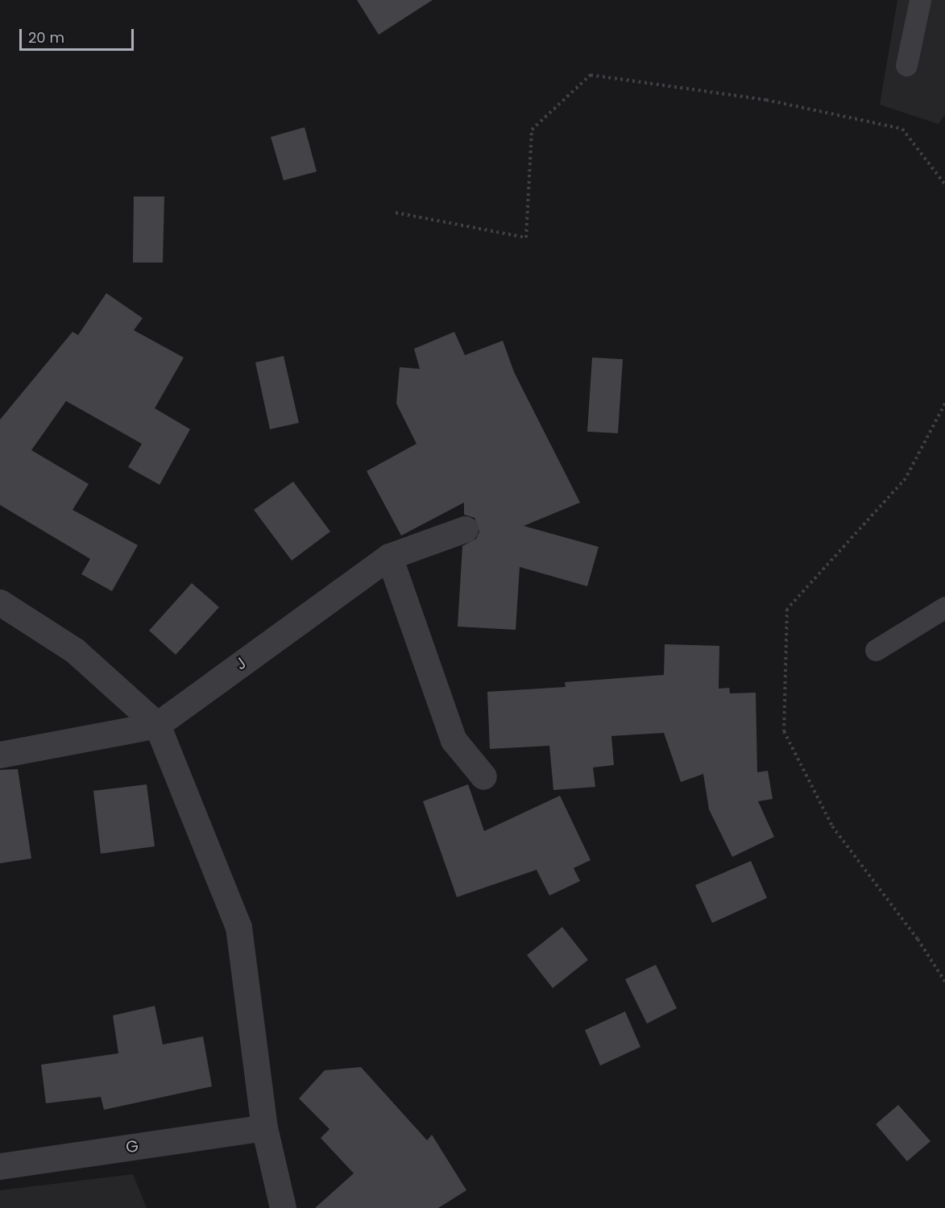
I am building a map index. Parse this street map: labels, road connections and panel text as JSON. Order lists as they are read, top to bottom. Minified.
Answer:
{"streets":{"street":["J","G"]},"scale_bar":"20 m"}
